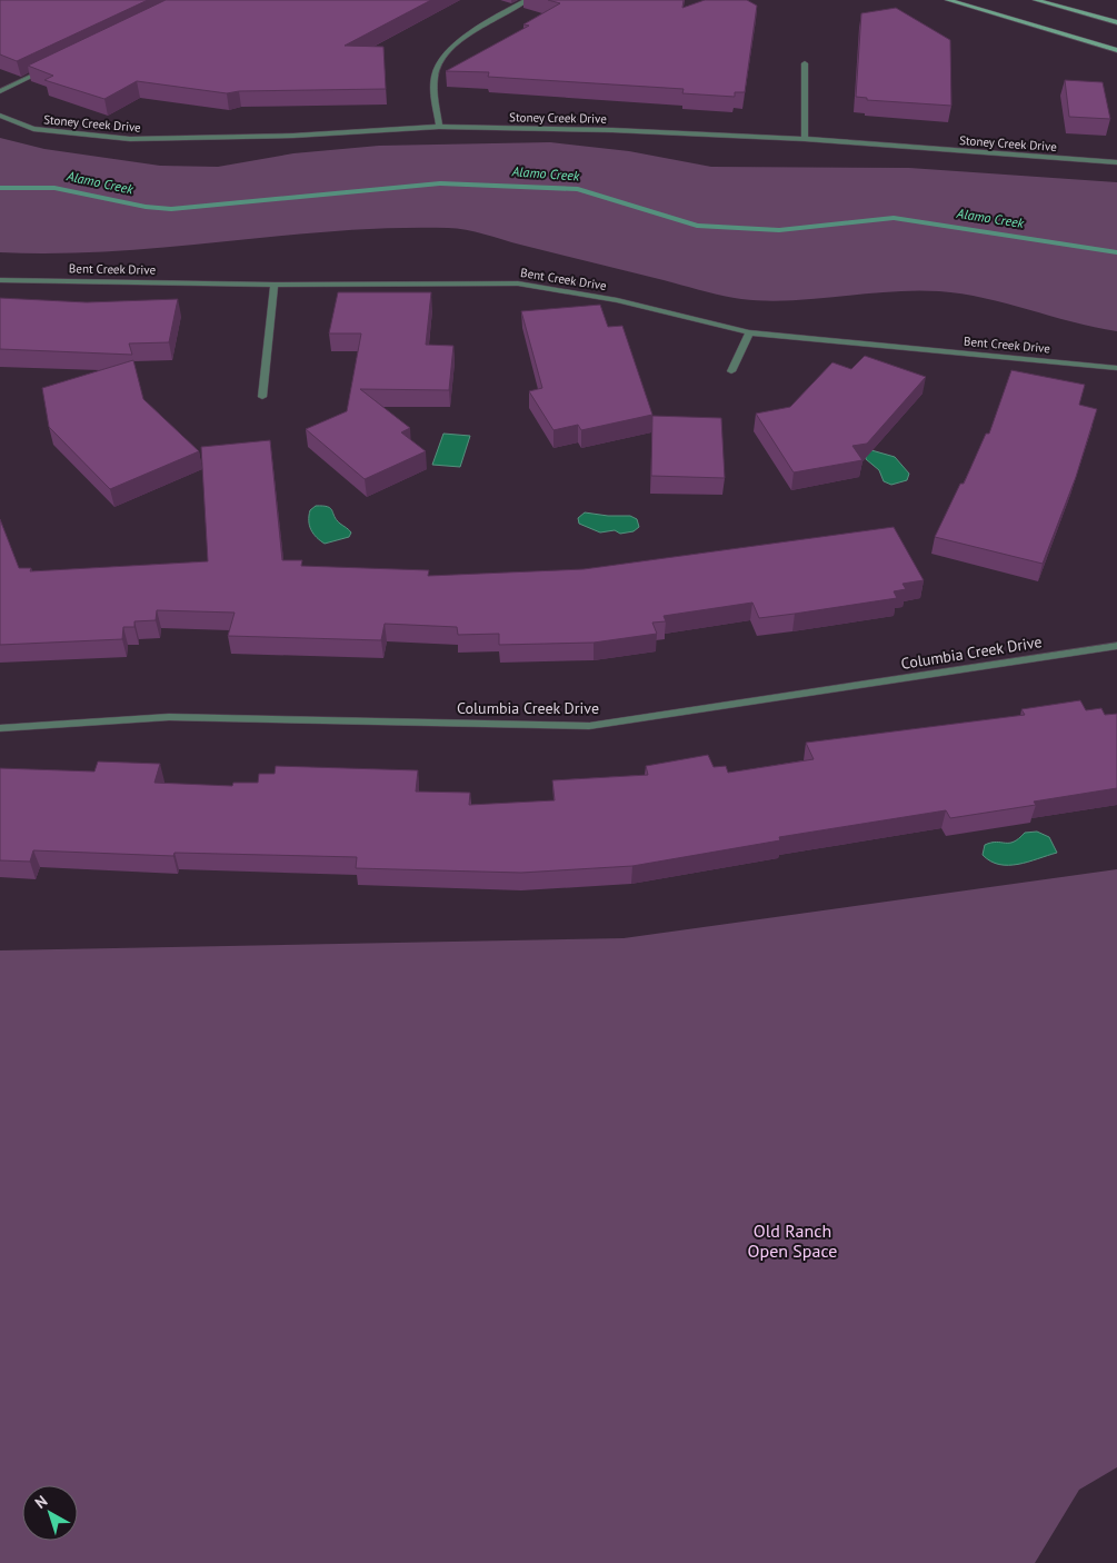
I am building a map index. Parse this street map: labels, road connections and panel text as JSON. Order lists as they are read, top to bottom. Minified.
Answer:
{"streets":{"street":["Stoney Creek Drive","Bent Creek Drive","Columbia Creek Drive"]},"water":["Alamo Creek"],"parks":["Old Ranch Open Space"],"north":"top left"}
